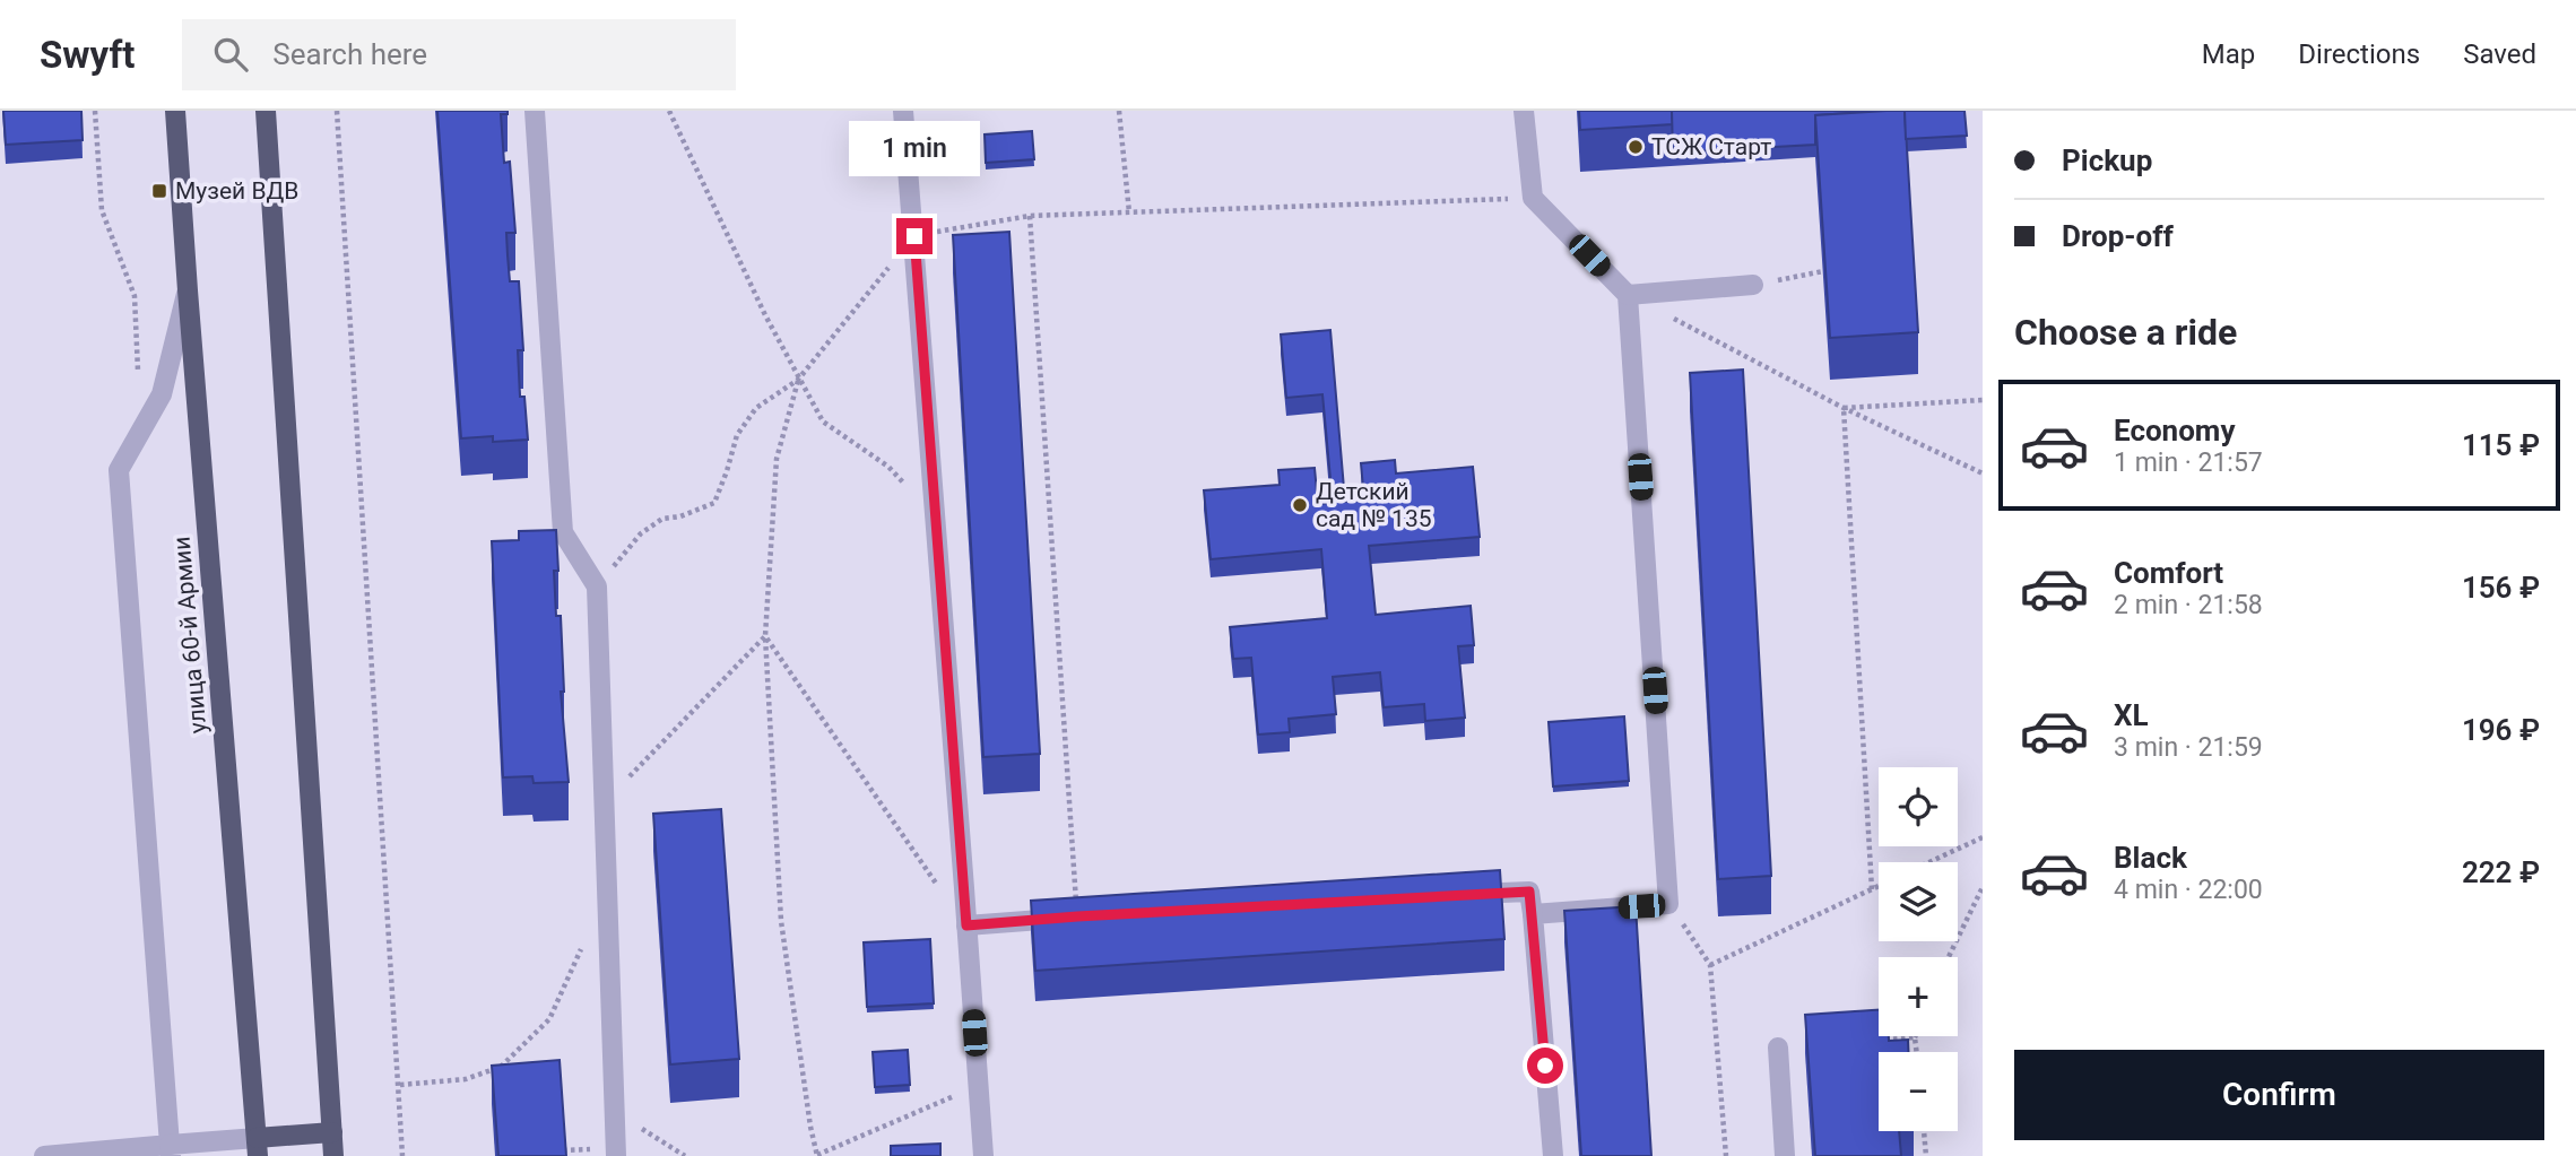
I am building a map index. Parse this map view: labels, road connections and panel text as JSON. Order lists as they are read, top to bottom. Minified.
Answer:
{"streets":{"main road":["улица 60-й Армии"]},"places":{"other":["ТСЖ Старт","Детский сад № 135"],"transit":["Музей ВДВ"]},"page":{"header":"Swyft","search":"Search here","nav":["Map","Directions","Saved"],"banner":["Pickup","Drop-off"],"bubble":"1 min","heading":"Choose a ride","list":[{"name":"Economy","note":"1 min · 21:57","value":"115 ₽"},{"name":"Comfort","note":"2 min · 21:58","value":"156 ₽"},{"name":"XL","note":"3 min · 21:59","value":"196 ₽"},{"name":"Black","note":"4 min · 22:00","value":"222 ₽"}],"map_buttons":["+","−"],"buttons":"Confirm"}}
